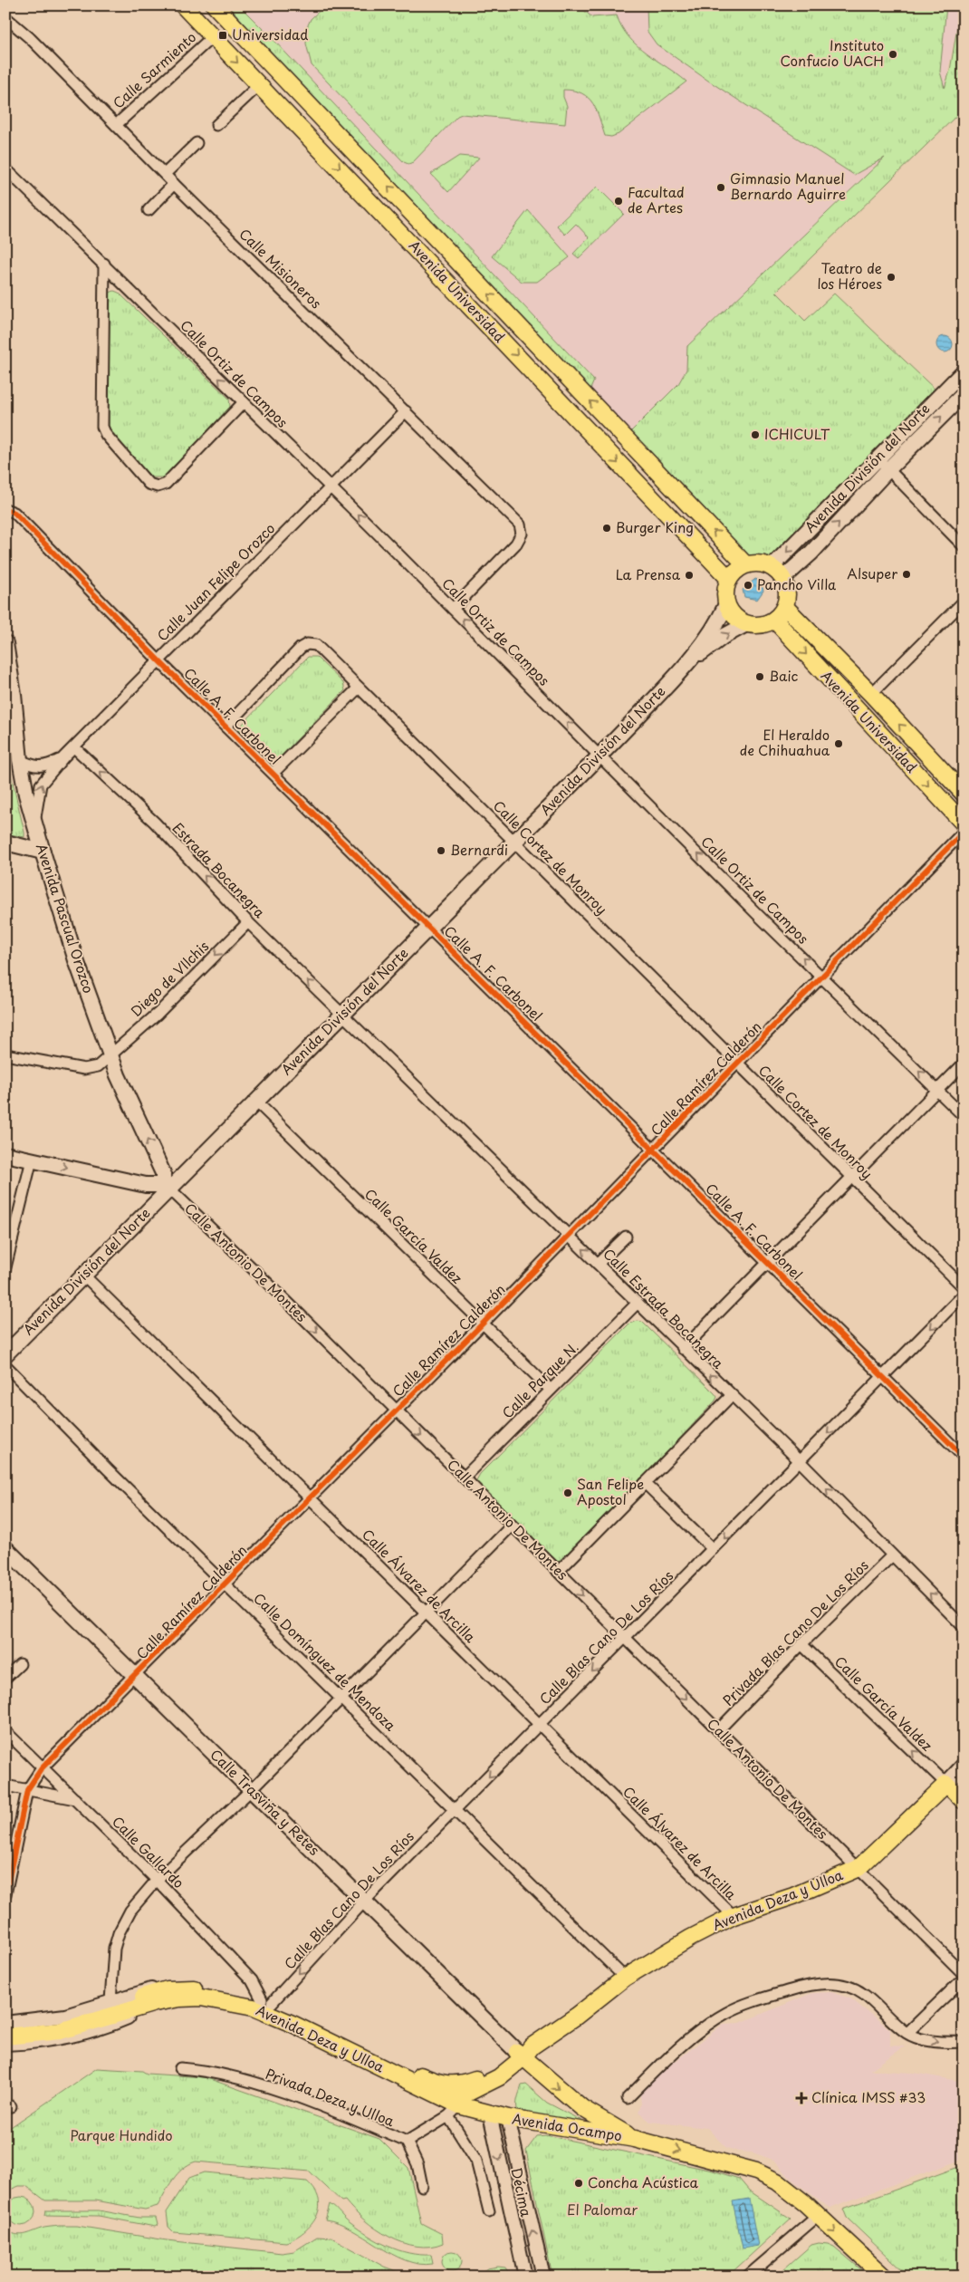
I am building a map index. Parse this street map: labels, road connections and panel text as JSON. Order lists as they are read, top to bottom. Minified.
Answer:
{"streets":{"main road":["Avenida Universidad","Avenida División del Norte","Avenida Pascual Orozco","Calle Trasviña y Retes","Avenida Deza y Ulloa","Avenida Ocampo"],"street":["Calle Sarmiento","Calle Misioneros","Calle Ortiz de Campos","Calle Juan Felipe Orozco","Calle A. F. Carbonel","Calle Cortez de Monroy","Estrada Bocanegra","Diego de VIlchis","Calle Ramírez Calderón","Calle García Valdez","Calle Antonio De Montes","Calle Estrada Bocanegra","Calle Parque N.","Calle Álvarez de Arcilla","Privada Blas Cano De Los Ríos","Calle Blas Cano De Los Ríos","Calle Domínguez de Mendoza","Calle Gallardo","Privada Deza y Ulloa","Décima"]},"crossings":[["Calle Sarmiento","Calle Misioneros"],["Calle Sarmiento","Avenida Universidad"],["Calle Misioneros","Calle Ortiz de Campos"],["Calle Misioneros","Calle Juan Felipe Orozco"],["Avenida Universidad","Avenida División del Norte"],["Calle Ortiz de Campos","Avenida División del Norte"],["Calle Ortiz de Campos","Calle Juan Felipe Orozco"],["Calle Ortiz de Campos","Calle Ramírez Calderón"],["Avenida División del Norte","Calle A. F. Carbonel"],["Avenida División del Norte","Calle Cortez de Monroy"],["Avenida División del Norte","Estrada Bocanegra"],["Avenida División del Norte","Avenida Pascual Orozco"],["Avenida División del Norte","Calle García Valdez"],["Avenida División del Norte","Calle Antonio De Montes"],["Avenida División del Norte","Calle Estrada Bocanegra"],["Avenida División del Norte","Calle Álvarez de Arcilla"],["Calle Juan Felipe Orozco","Calle A. F. Carbonel"],["Calle Juan Felipe Orozco","Estrada Bocanegra"],["Calle Juan Felipe Orozco","Avenida Pascual Orozco"],["Calle A. F. Carbonel","Calle Cortez de Monroy"],["Calle A. F. Carbonel","Calle Ramírez Calderón"],["Calle A. F. Carbonel","Calle Blas Cano De Los Ríos"],["Calle Cortez de Monroy","Calle Ramírez Calderón"],["Estrada Bocanegra","Diego de VIlchis"],["Estrada Bocanegra","Calle Estrada Bocanegra"],["Avenida Pascual Orozco","Diego de VIlchis"],["Avenida Pascual Orozco","Calle Antonio De Montes"],["Calle Ramírez Calderón","Calle García Valdez"],["Calle Ramírez Calderón","Calle Antonio De Montes"],["Calle Ramírez Calderón","Calle Estrada Bocanegra"],["Calle Ramírez Calderón","Calle Álvarez de Arcilla"],["Calle Ramírez Calderón","Calle Domínguez de Mendoza"],["Calle Ramírez Calderón","Calle Trasviña y Retes"],["Calle Ramírez Calderón","Calle Gallardo"],["Calle García Valdez","Calle Parque N."],["Calle García Valdez","Privada Blas Cano De Los Ríos"],["Calle García Valdez","Avenida Deza y Ulloa"],["Calle Antonio De Montes","Calle Parque N."],["Calle Antonio De Montes","Privada Blas Cano De Los Ríos"],["Calle Antonio De Montes","Calle Blas Cano De Los Ríos"],["Calle Antonio De Montes","Avenida Deza y Ulloa"],["Calle Estrada Bocanegra","Calle Parque N."],["Calle Estrada Bocanegra","Privada Blas Cano De Los Ríos"],["Calle Estrada Bocanegra","Calle Blas Cano De Los Ríos"],["Calle Álvarez de Arcilla","Calle Blas Cano De Los Ríos"],["Calle Álvarez de Arcilla","Avenida Deza y Ulloa"],["Calle Blas Cano De Los Ríos","Calle Domínguez de Mendoza"],["Calle Blas Cano De Los Ríos","Calle Trasviña y Retes"],["Calle Blas Cano De Los Ríos","Calle Gallardo"],["Calle Blas Cano De Los Ríos","Avenida Deza y Ulloa"],["Calle Domínguez de Mendoza","Avenida Deza y Ulloa"],["Calle Trasviña y Retes","Avenida Deza y Ulloa"],["Calle Trasviña y Retes","Avenida Ocampo"],["Calle Gallardo","Avenida Deza y Ulloa"],["Avenida Deza y Ulloa","Privada Deza y Ulloa"],["Avenida Deza y Ulloa","Avenida Ocampo"],["Privada Deza y Ulloa","Avenida Ocampo"],["Avenida Ocampo","Décima"]],"one_way":["Calle Ortiz de Campos","Estrada Bocanegra","Diego de VIlchis","Calle Antonio De Montes","Calle Estrada Bocanegra","Calle Blas Cano De Los Ríos","Avenida Ocampo"],"parks":["Parque Hundido","El Palomar"],"places":{"transit":["Universidad"],"other":["Instituto Confucio UACH","Gimnasio Manuel Bernardo Aguirre","Facultad de Artes","Teatro de los Héroes","ICHICULT","Burger King","Alsuper","La Prensa","Pancho Villa","Baic","El Heraldo de Chihuahua","Bernardi","San Felipe Apostol","Concha Acústica"],"health":["Clínica IMSS #33"]}}
